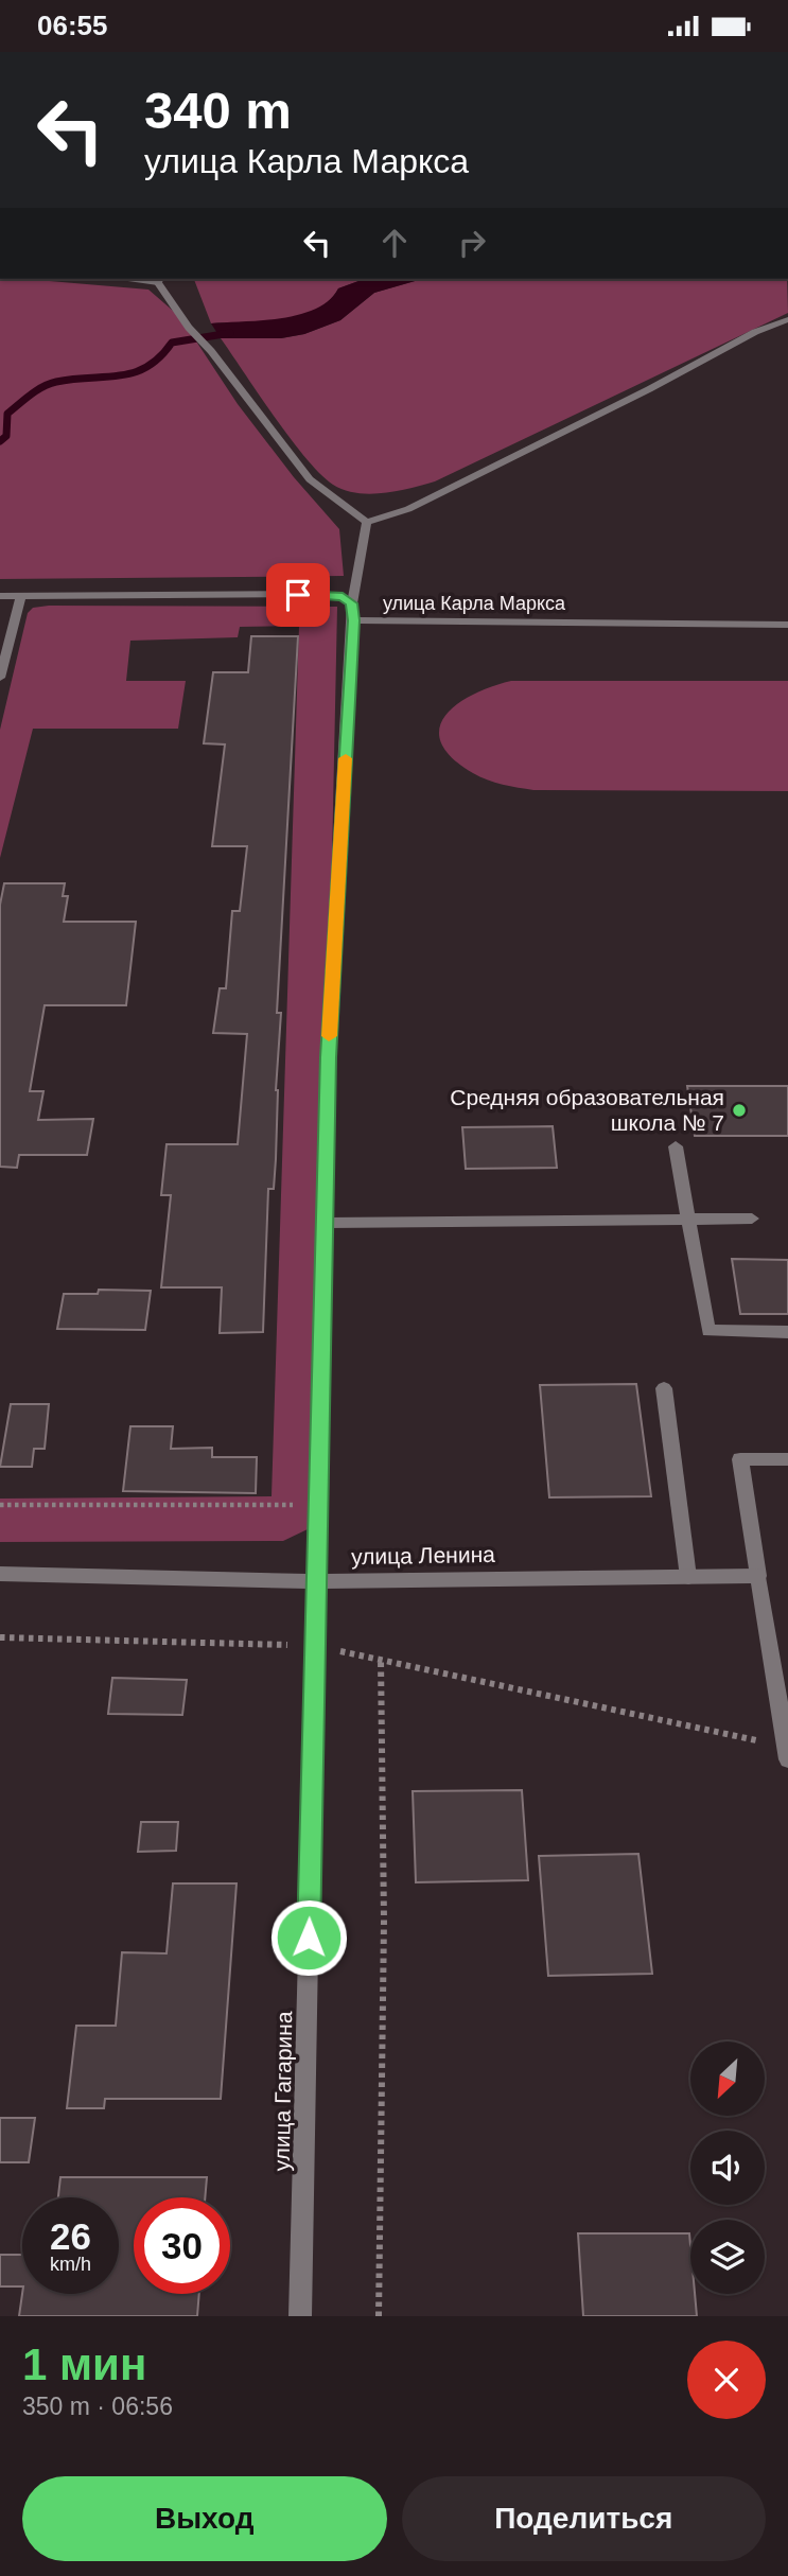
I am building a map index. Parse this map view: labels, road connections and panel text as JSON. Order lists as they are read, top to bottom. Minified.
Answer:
{"streets":{"street":["улица Карла Маркса","улица Ленина","улица Гагарина"]},"crossings":[["улица Карла Маркса","улица Гагарина"],["улица Ленина","улица Гагарина"]],"places":["Средняя образовательная школа № 7"],"north":"bottom left","page":{"status":"06:55","turn":["340 m","улица Карла Маркса"],"speed":"26 km/h","limit":"30","heading":["1 мин","350 m · 06:56"],"buttons":["Выход","Поделиться"]}}
